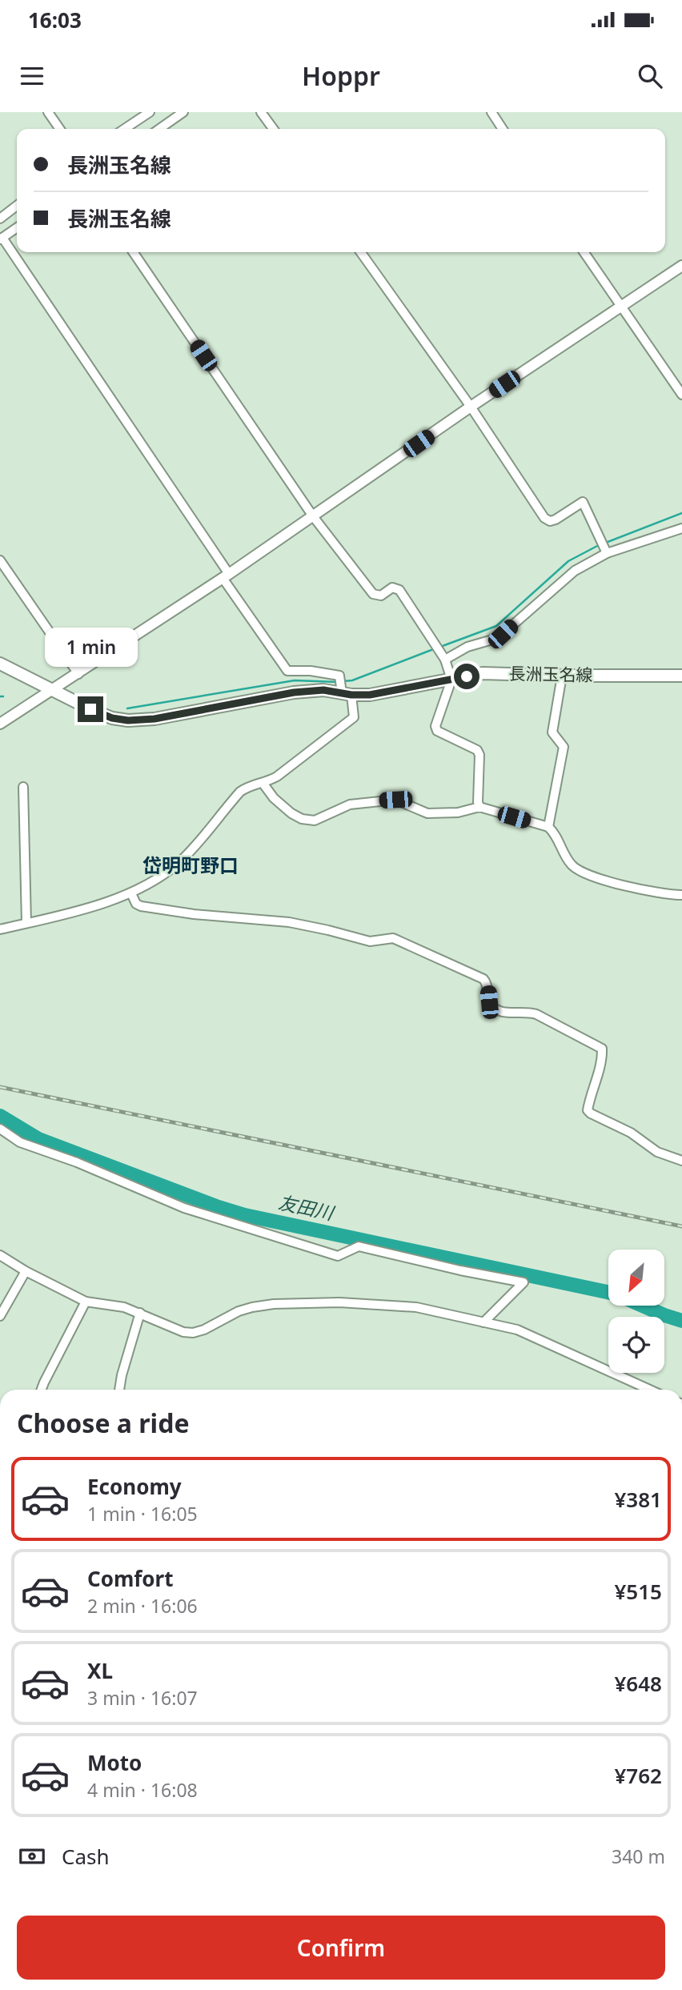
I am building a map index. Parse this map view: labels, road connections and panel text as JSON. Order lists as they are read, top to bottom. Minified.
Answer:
{"streets":{"main road":["長洲玉名線"]},"districts":["岱明町野口"],"water":["友田川"],"north":"bottom left","page":{"status":"16:03","header":"Hoppr","banner":["長洲玉名線","長洲玉名線"],"bubble":"1 min","heading":"Choose a ride","list":[{"name":"Economy","note":"1 min · 16:05","value":"¥381"},{"name":"Comfort","note":"2 min · 16:06","value":"¥515"},{"name":"XL","note":"3 min · 16:07","value":"¥648"},{"name":"Moto","note":"4 min · 16:08","value":"¥762"}],"pay":["Cash","340 m"],"buttons":"Confirm"}}
